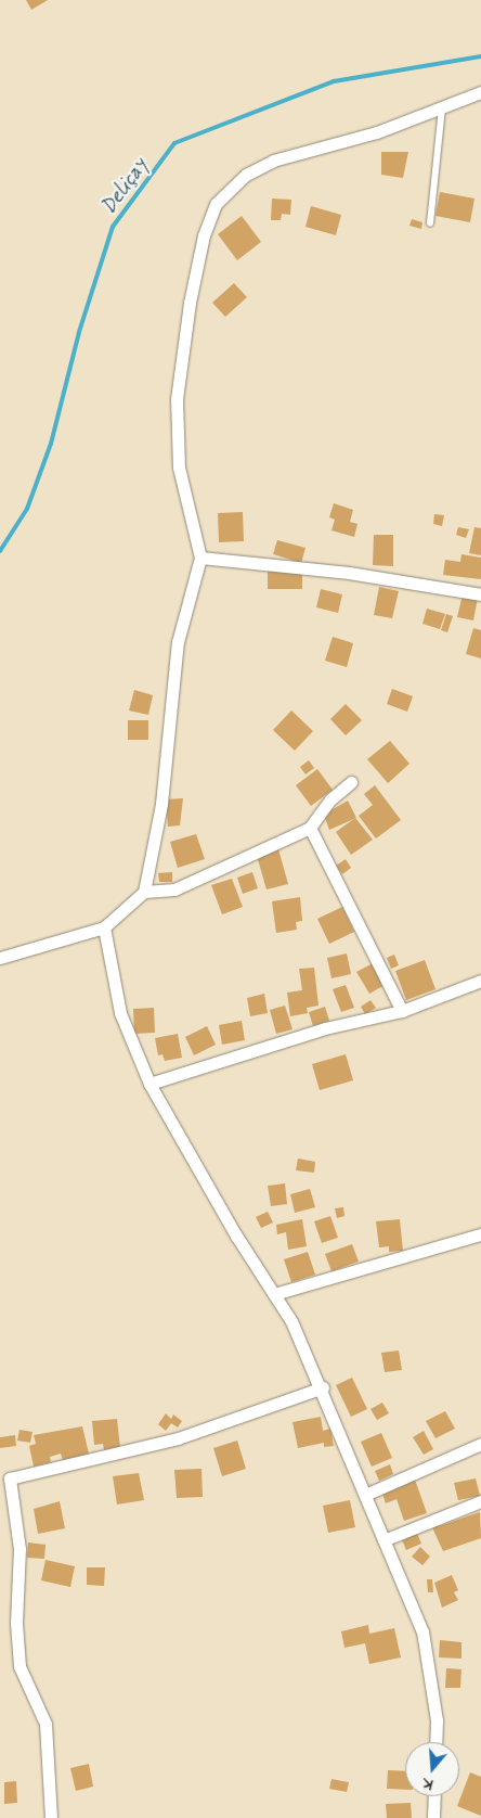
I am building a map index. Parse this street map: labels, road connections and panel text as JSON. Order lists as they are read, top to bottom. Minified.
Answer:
{"water":["Deliçay"],"north":"bottom"}
